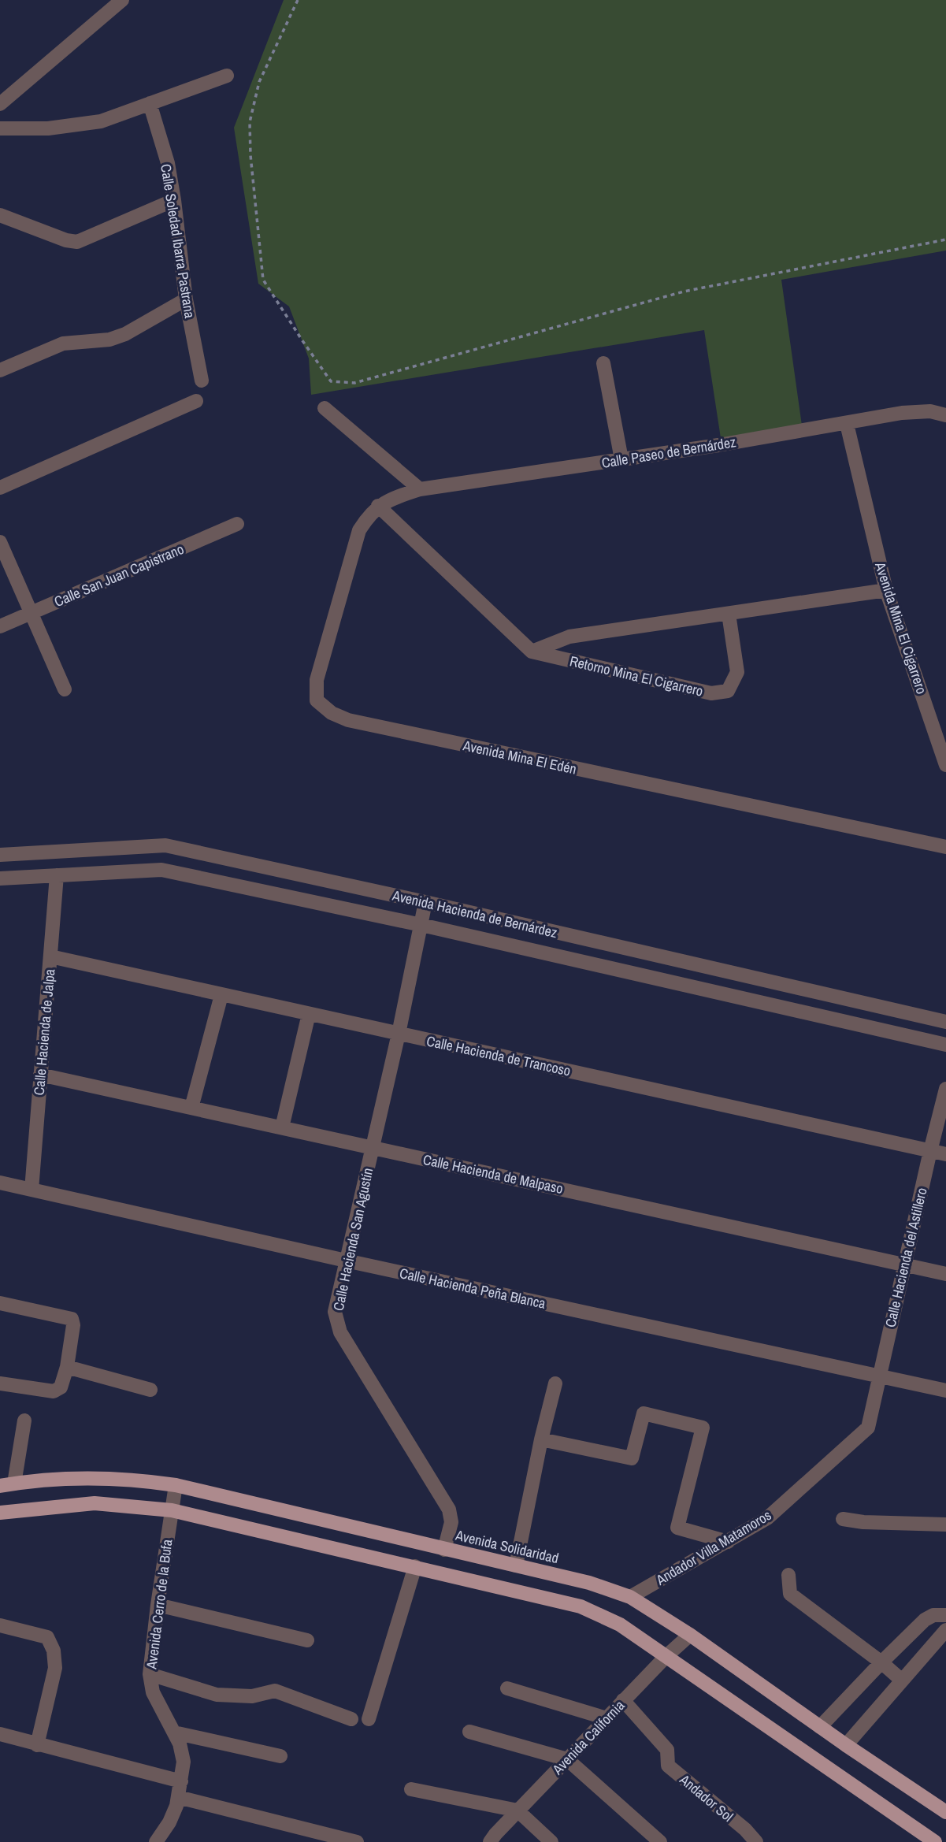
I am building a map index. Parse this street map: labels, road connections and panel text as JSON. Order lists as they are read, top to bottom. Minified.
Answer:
{"streets":{"main road":["Avenida Solidaridad"],"street":["Calle Soledad Ibarra Pastrana","Calle Paseo de Bernárdez","Calle San Juan Capistrano","Avenida Mina El Cigarrero","Retorno Mina El Cigarrero","Avenida Mina El Edén","Avenida Hacienda de Bernárdez","Calle Hacienda de Jalpa","Calle Hacienda de Trancoso","Calle Hacienda de Malpaso","Calle Hacienda San Agustín","Calle Hacienda del Astillero","Calle Hacienda Peña Blanca","Andador Villa Matamoros","Avenida Cerro de la Bufa","Avenida California","Andador Sol"]},"crossings":[["Calle Paseo de Bernárdez","Avenida Mina El Cigarrero"],["Calle Paseo de Bernárdez","Avenida Mina El Edén"],["Avenida Mina El Cigarrero","Retorno Mina El Cigarrero"],["Avenida Hacienda de Bernárdez","Calle Hacienda de Jalpa"],["Avenida Hacienda de Bernárdez","Calle Hacienda San Agustín"],["Calle Hacienda de Jalpa","Calle Hacienda de Trancoso"],["Calle Hacienda de Jalpa","Calle Hacienda de Malpaso"],["Calle Hacienda de Jalpa","Calle Hacienda Peña Blanca"],["Calle Hacienda de Trancoso","Calle Hacienda San Agustín"],["Calle Hacienda de Trancoso","Calle Hacienda del Astillero"],["Calle Hacienda de Malpaso","Calle Hacienda San Agustín"],["Calle Hacienda de Malpaso","Calle Hacienda del Astillero"],["Calle Hacienda San Agustín","Calle Hacienda Peña Blanca"],["Calle Hacienda San Agustín","Avenida Solidaridad"],["Calle Hacienda del Astillero","Calle Hacienda Peña Blanca"],["Calle Hacienda del Astillero","Andador Villa Matamoros"],["Avenida Solidaridad","Andador Villa Matamoros"],["Avenida Solidaridad","Avenida Cerro de la Bufa"],["Avenida Solidaridad","Avenida California"],["Avenida California","Andador Sol"]]}
